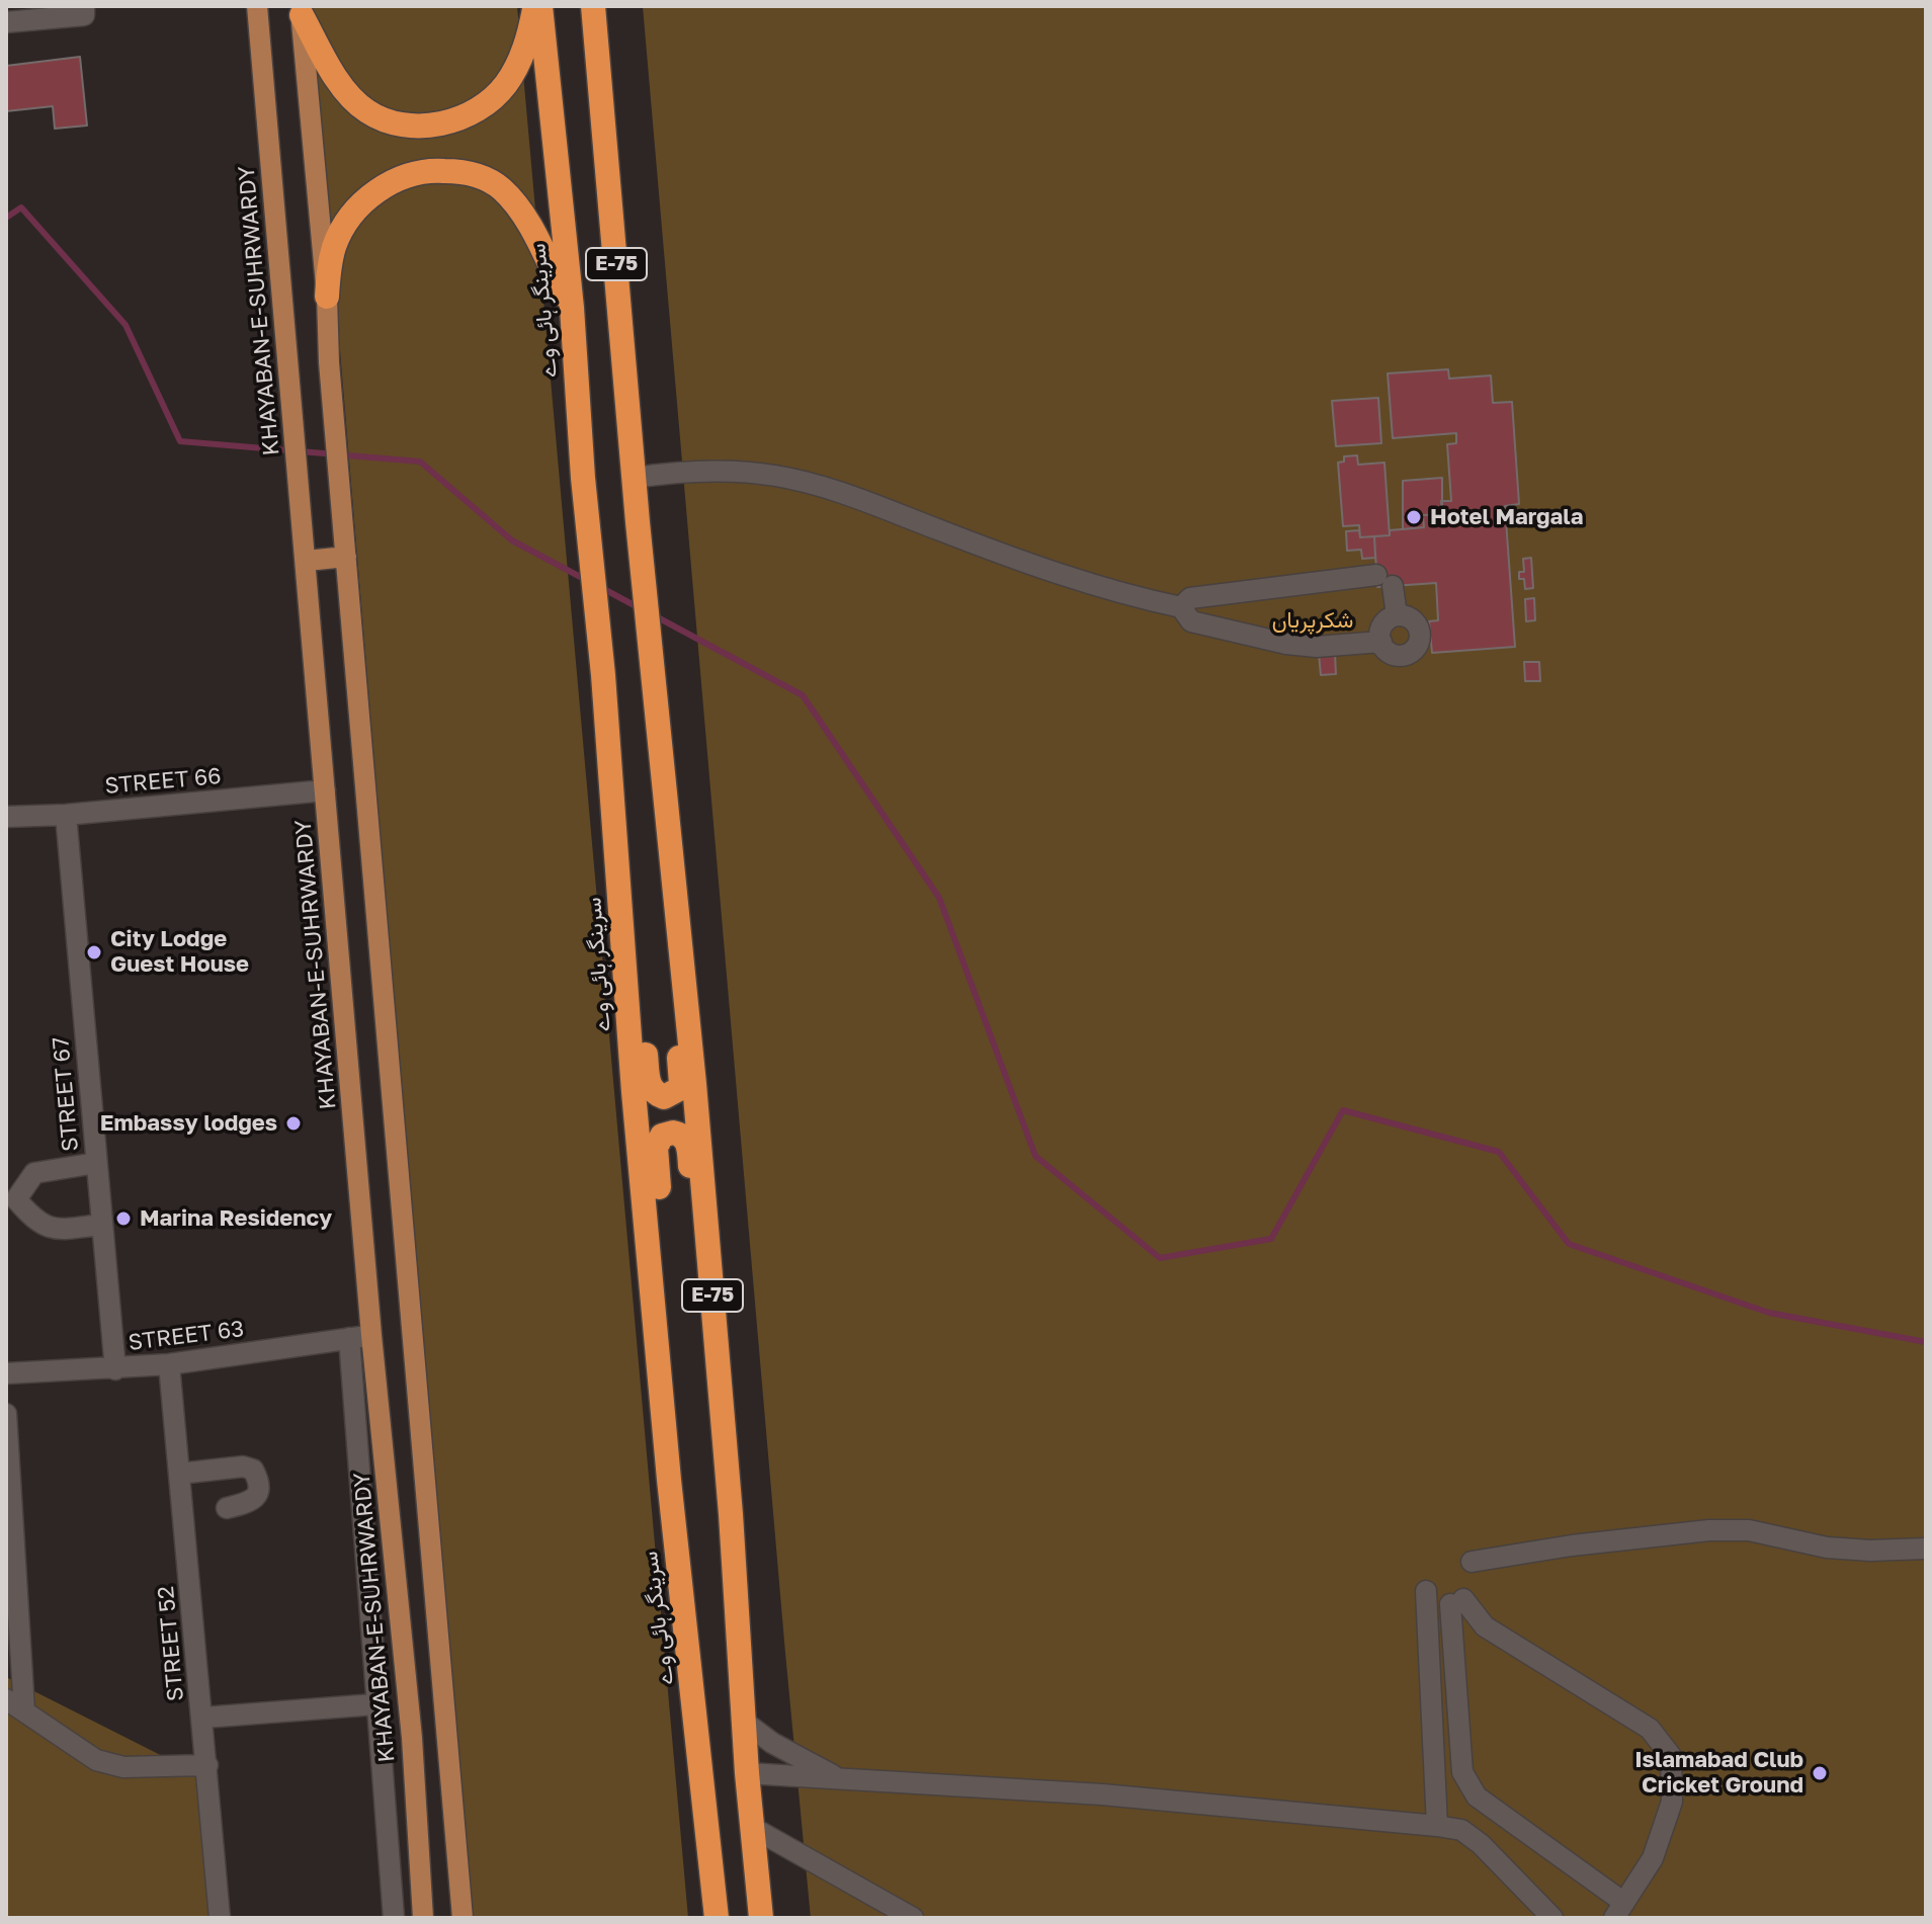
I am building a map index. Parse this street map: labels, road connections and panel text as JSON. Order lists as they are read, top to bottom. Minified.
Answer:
{"streets":{"highway":["E-75","سرینگر ہائی وے"],"main road":["KHAYABAN-E-SUHRWARDY"],"street":["STREET 66","STREET 67","STREET 63","STREET 52"]},"crossings":[["KHAYABAN-E-SUHRWARDY","STREET 66"],["KHAYABAN-E-SUHRWARDY","STREET 63"],["STREET 66","STREET 67"],["STREET 67","STREET 63"],["STREET 63","STREET 52"]],"parks":["شکرپریاں"],"places":["Hotel Margala","City Lodge Guest House","Embassy lodges","Marina Residency","Islamabad Club Cricket Ground"]}
